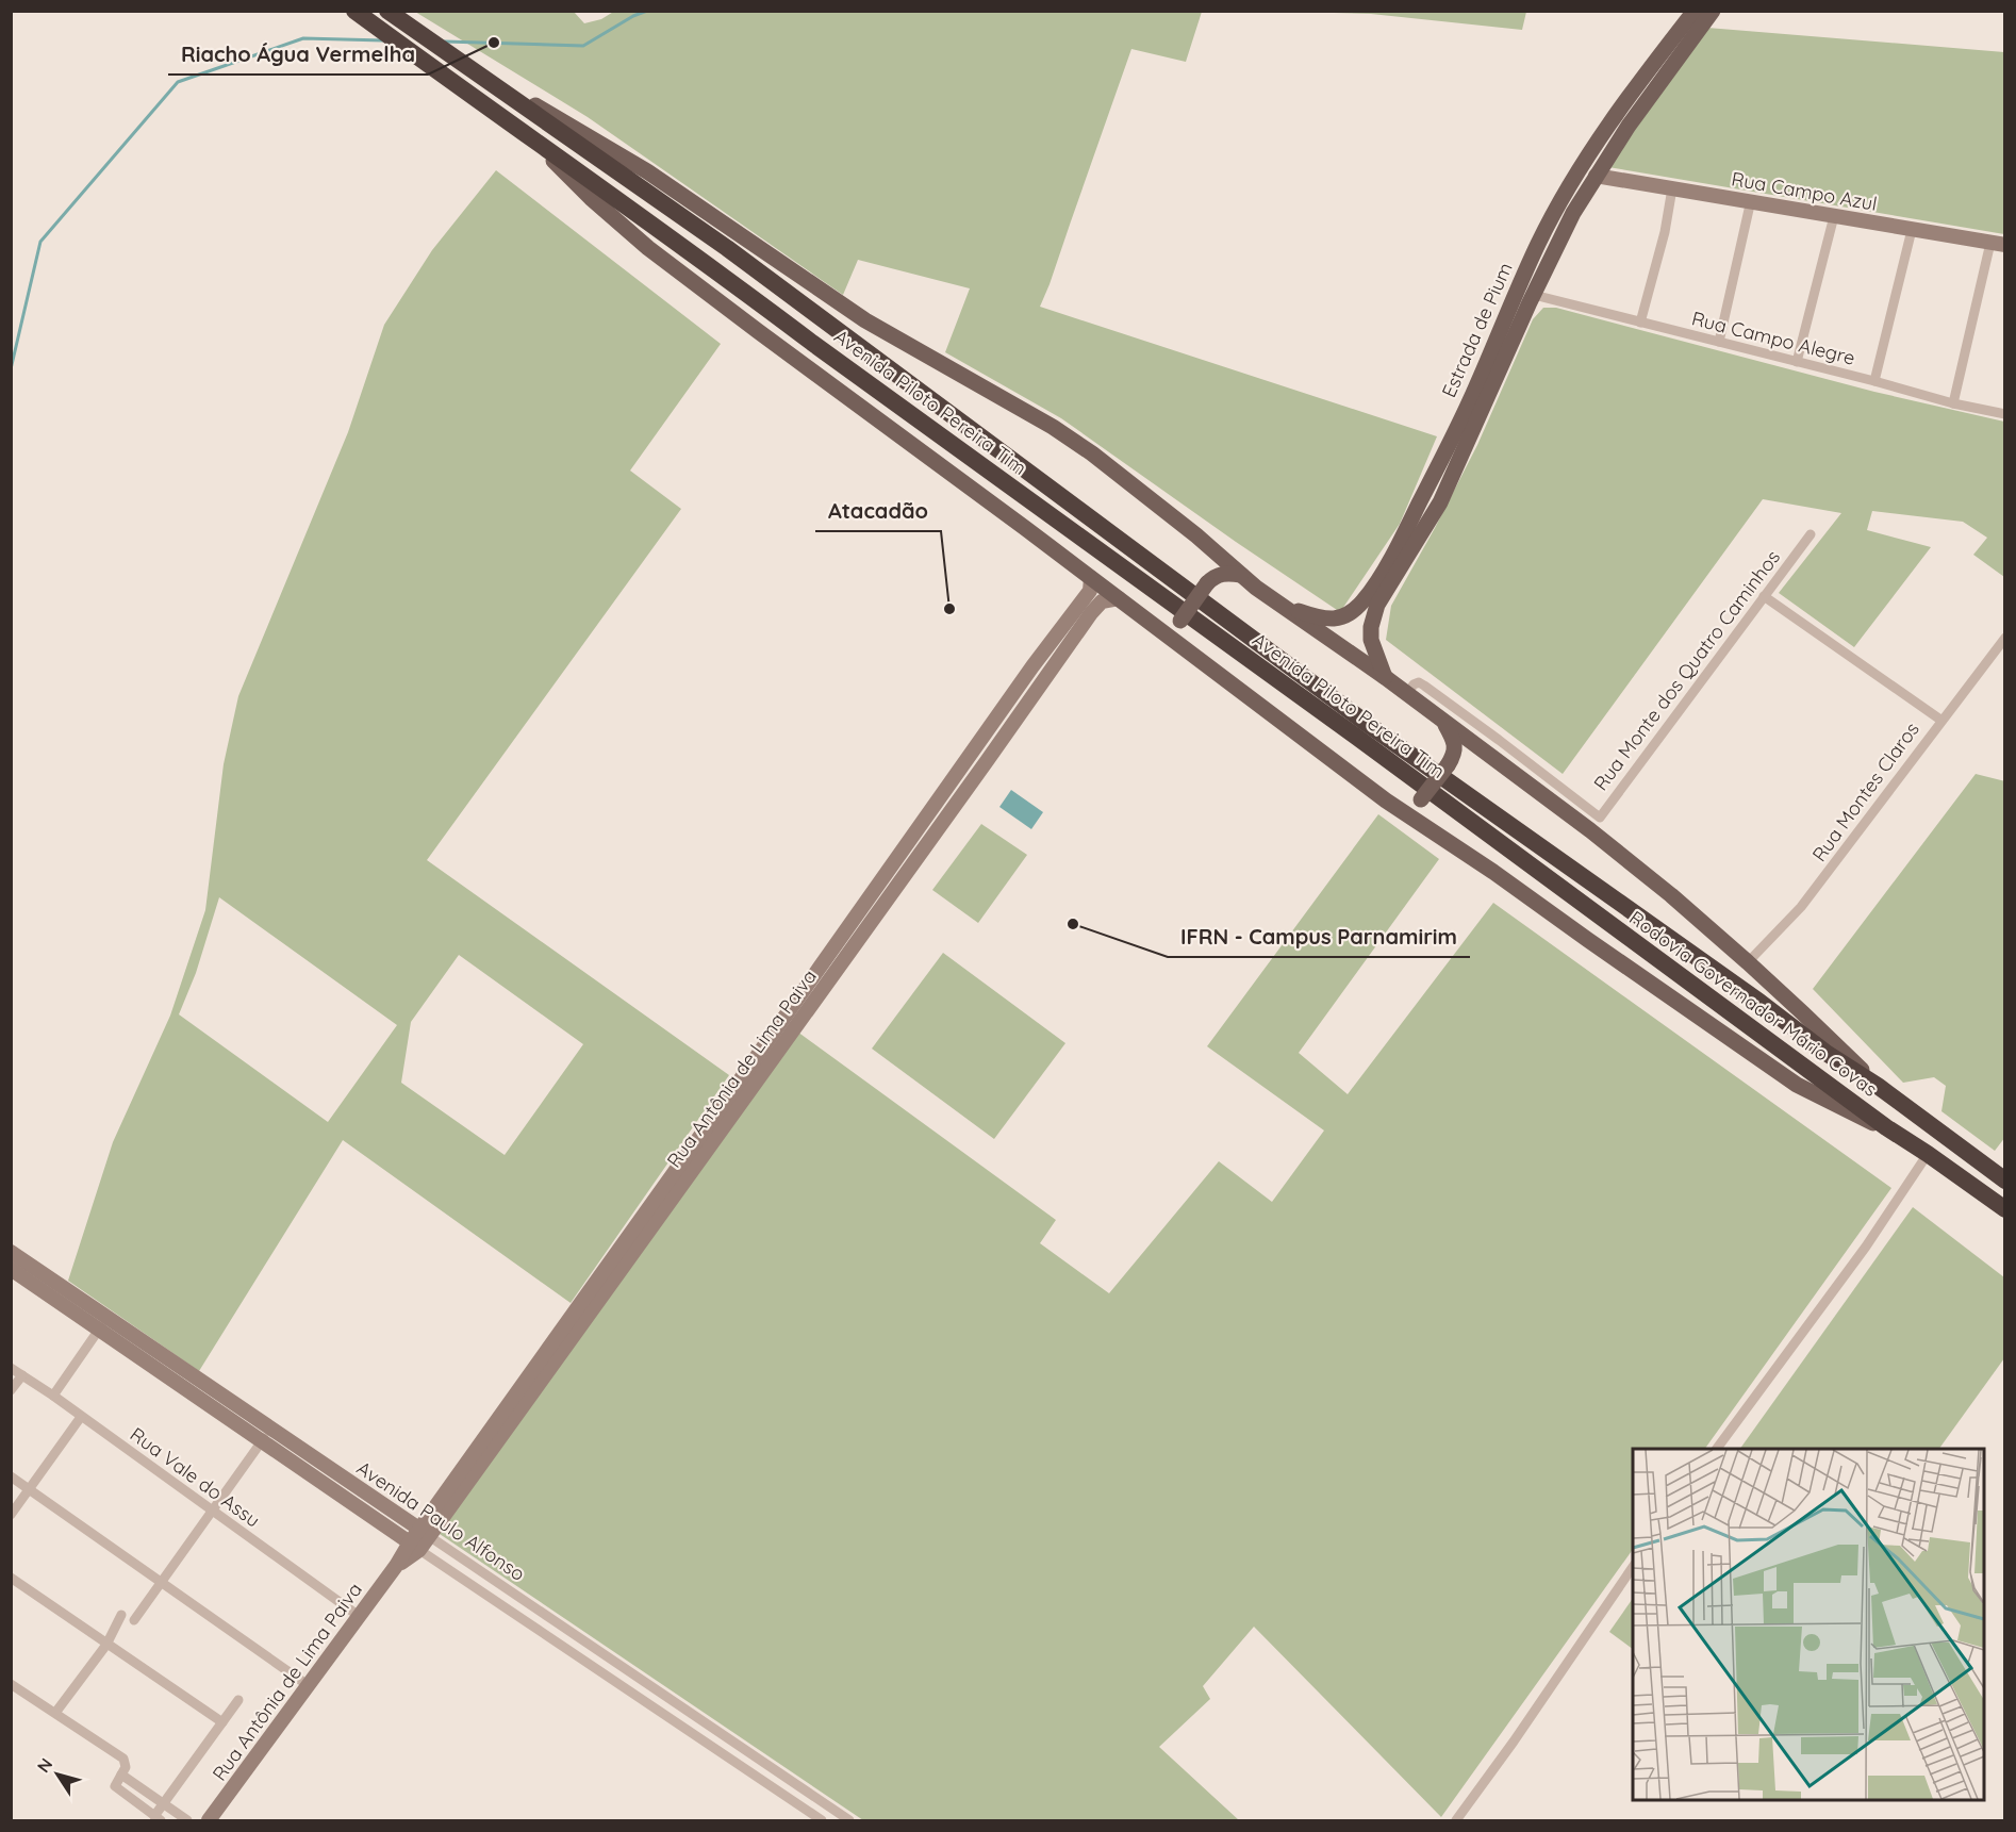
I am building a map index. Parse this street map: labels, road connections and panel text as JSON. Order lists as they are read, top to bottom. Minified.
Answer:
{"streets":{"highway":["Avenida Piloto Pereira Tim","Rodovia Governador Mário Covas"],"main road":["Estrada de Pium"],"street":["Rua Campo Azul","Rua Campo Alegre","Rua Monte dos Quatro Caminhos","Rua Montes Claros","Rua Antônia de Lima Paiva","Rua Vale do Assu","Avenida Paulo Alfonso"]},"crossings":[["Rua Campo Azul","Estrada de Pium"],["Estrada de Pium","Rua Campo Alegre"],["Avenida Piloto Pereira Tim","Rodovia Governador Mário Covas"],["Rua Antônia de Lima Paiva","Rua Vale do Assu"],["Rua Antônia de Lima Paiva","Avenida Paulo Alfonso"]],"places":["Riacho Água Vermelha","Atacadão","IFRN - Campus Parnamirim"],"north":"top left"}
